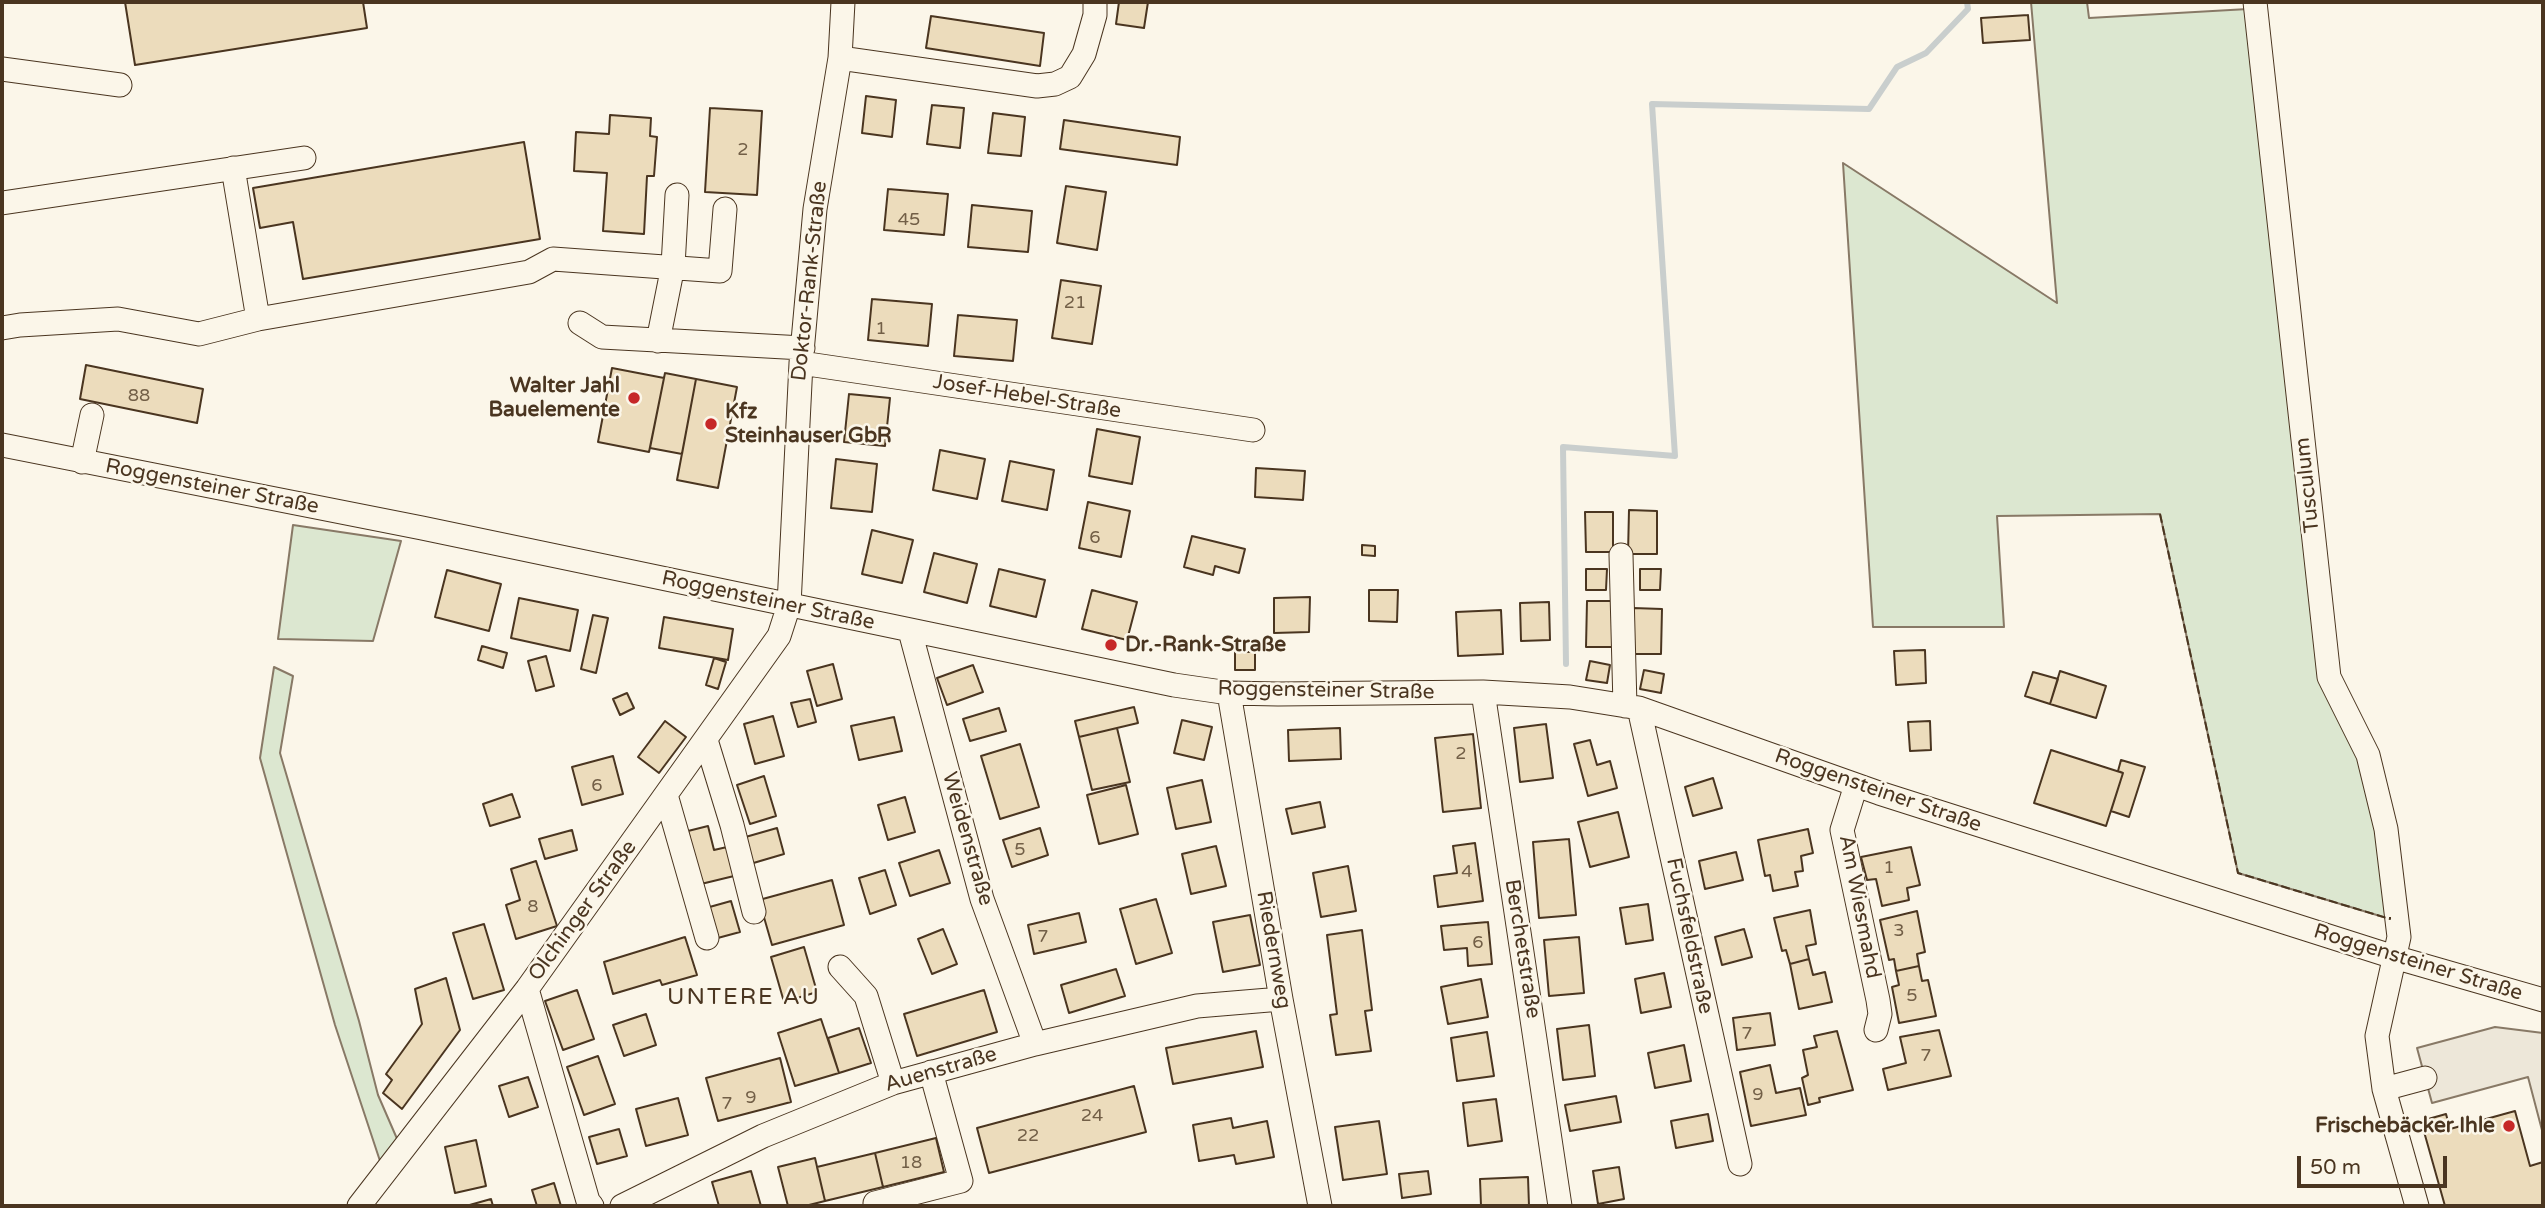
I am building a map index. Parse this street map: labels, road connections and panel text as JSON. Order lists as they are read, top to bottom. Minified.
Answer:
{"streets":{"street":["Doktor-Rank-Straße","Josef-Hebel-Straße","Tusculum","Roggensteiner Straße","Weidenstraße","Am Wiesmahd","Olchinger Straße","Fuchsfeldstraße","Berchetstraße","Riedernweg","Auenstraße"]},"crossings":[["Doktor-Rank-Straße","Josef-Hebel-Straße"],["Doktor-Rank-Straße","Roggensteiner Straße"],["Doktor-Rank-Straße","Olchinger Straße"],["Tusculum","Roggensteiner Straße"],["Roggensteiner Straße","Weidenstraße"],["Roggensteiner Straße","Am Wiesmahd"],["Roggensteiner Straße","Olchinger Straße"],["Roggensteiner Straße","Fuchsfeldstraße"],["Roggensteiner Straße","Berchetstraße"],["Roggensteiner Straße","Riedernweg"],["Weidenstraße","Auenstraße"],["Riedernweg","Auenstraße"]],"districts":["UNTERE AU"],"places":["Walter Jahl Bauelemente","Kfz Steinhauser GbR","Dr.-Rank-Straße","Frischebäcker Ihle"],"house_numbers":["2","45","21","1","88","6","2","6","5","1","4","8","3","7","6","5","7","7","9","9","7","24","22","18"],"scale_bar":"50 m"}
